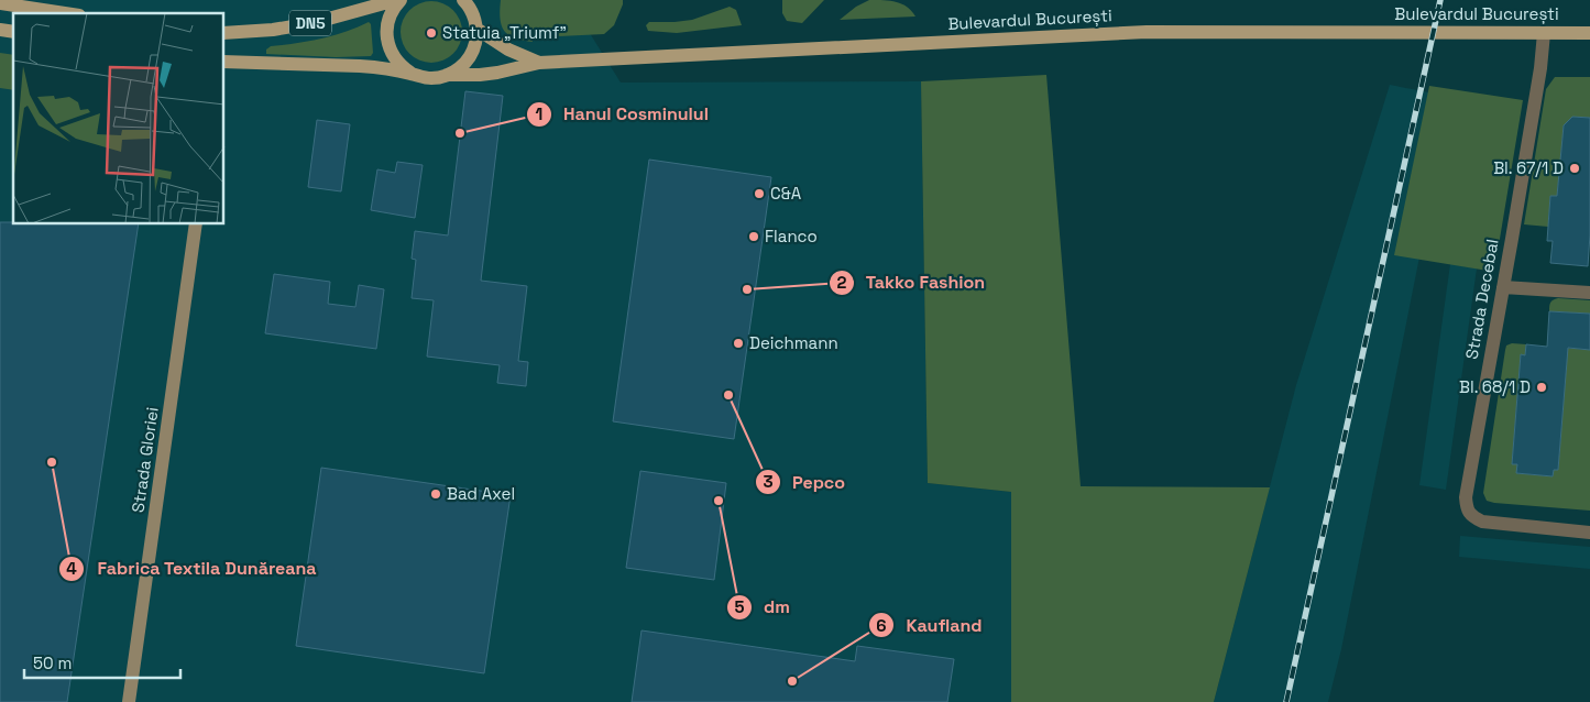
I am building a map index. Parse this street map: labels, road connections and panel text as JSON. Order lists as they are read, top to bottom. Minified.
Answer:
{"streets":{"main road":["Bulevardul București","DN5","Strada Gloriei"],"street":["Strada Decebal"]},"crossings":[["Bulevardul București","Strada Decebal"]],"places":["Statuia „Triumf”","Hanul Cosminulul","Bl. 67/1 D","C&A","Flanco","Takko Fashion","Deichmann","Bl. 68/1 D","Pepco","Fabrica Textila Dunăreana","Bad Axel","dm","Kaufland"],"scale_bar":"50 m"}
